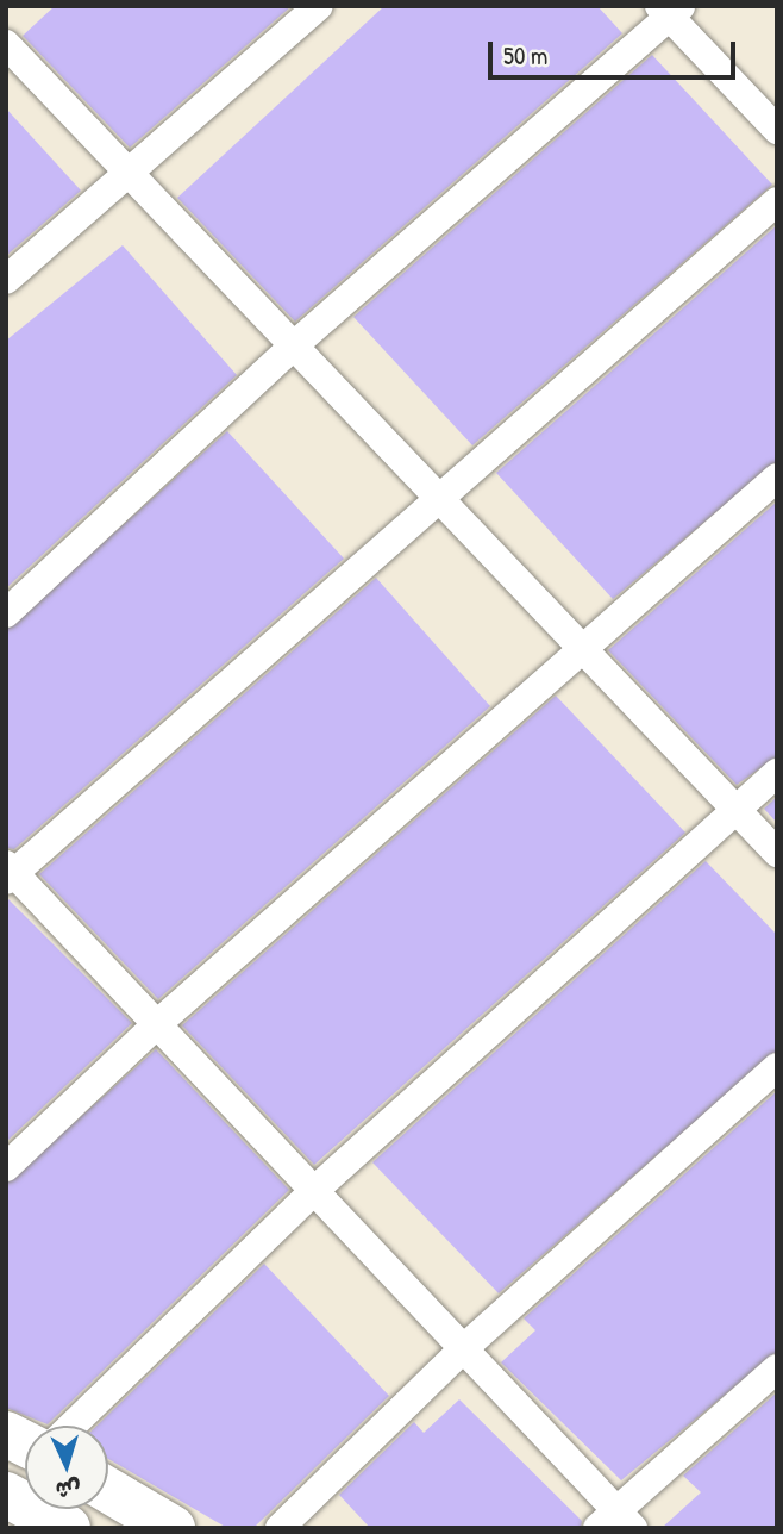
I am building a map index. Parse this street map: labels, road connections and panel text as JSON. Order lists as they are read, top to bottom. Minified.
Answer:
{"scale_bar":"50 m","north":"bottom"}
